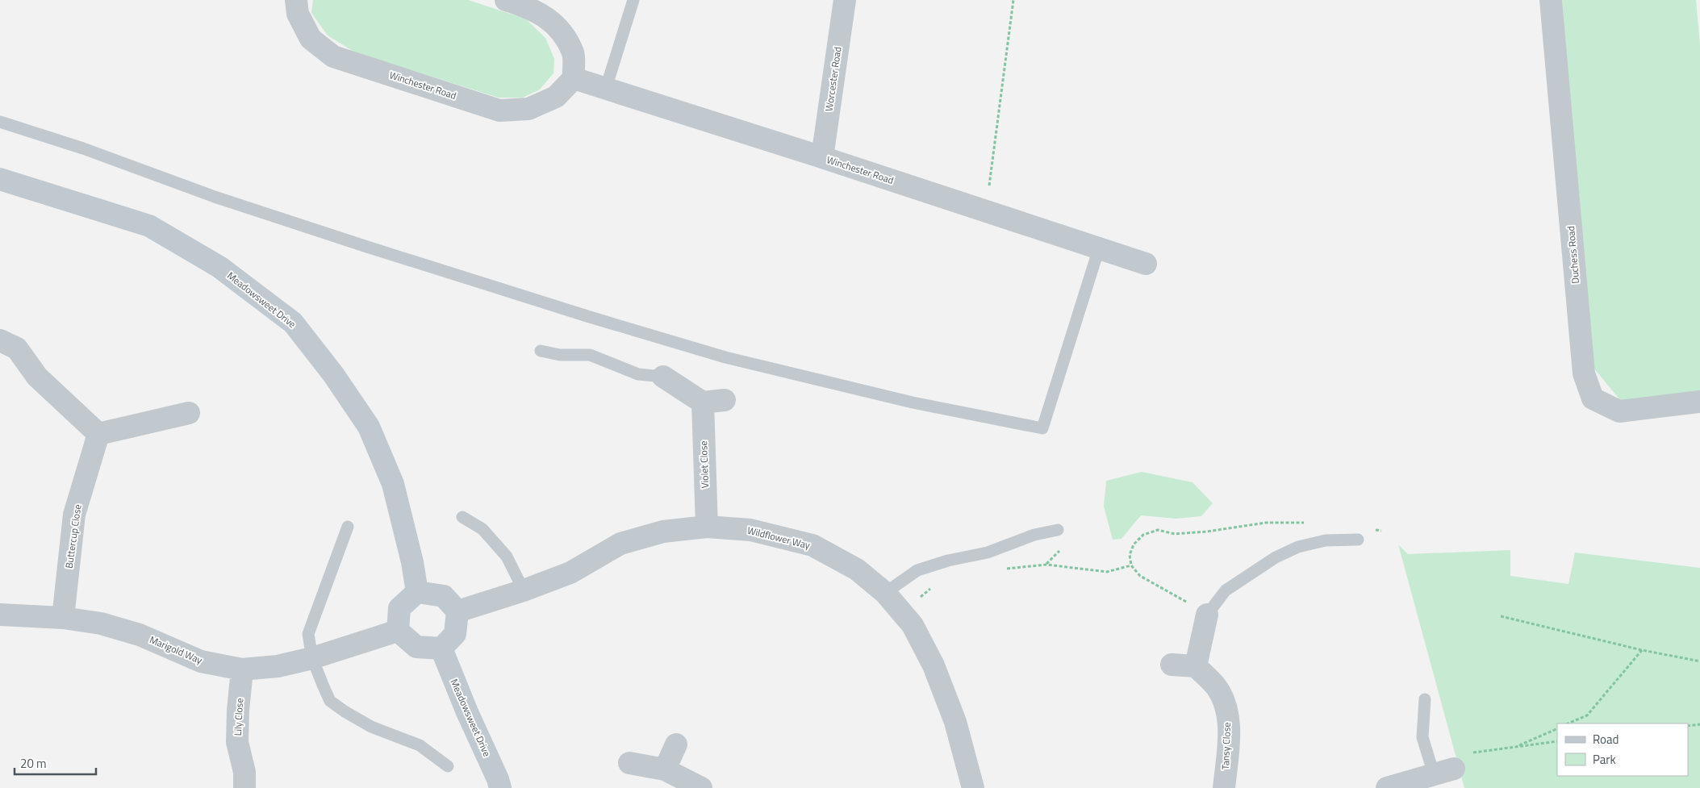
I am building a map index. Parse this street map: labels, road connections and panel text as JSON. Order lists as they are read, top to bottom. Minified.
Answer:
{"streets":{"street":["Worcester Road","Winchester Road","Duchess Road","Meadowsweet Drive","Violet Close","Buttercup Close","Wildflower Way","Marigold Way","Lily Close","Tansy Close"]},"crossings":[["Worcester Road","Winchester Road"],["Meadowsweet Drive","Wildflower Way"],["Meadowsweet Drive","Marigold Way"],["Violet Close","Wildflower Way"],["Buttercup Close","Marigold Way"],["Wildflower Way","Marigold Way"],["Marigold Way","Lily Close"]],"legend":["Road","Park"],"scale_bar":"20 m"}
